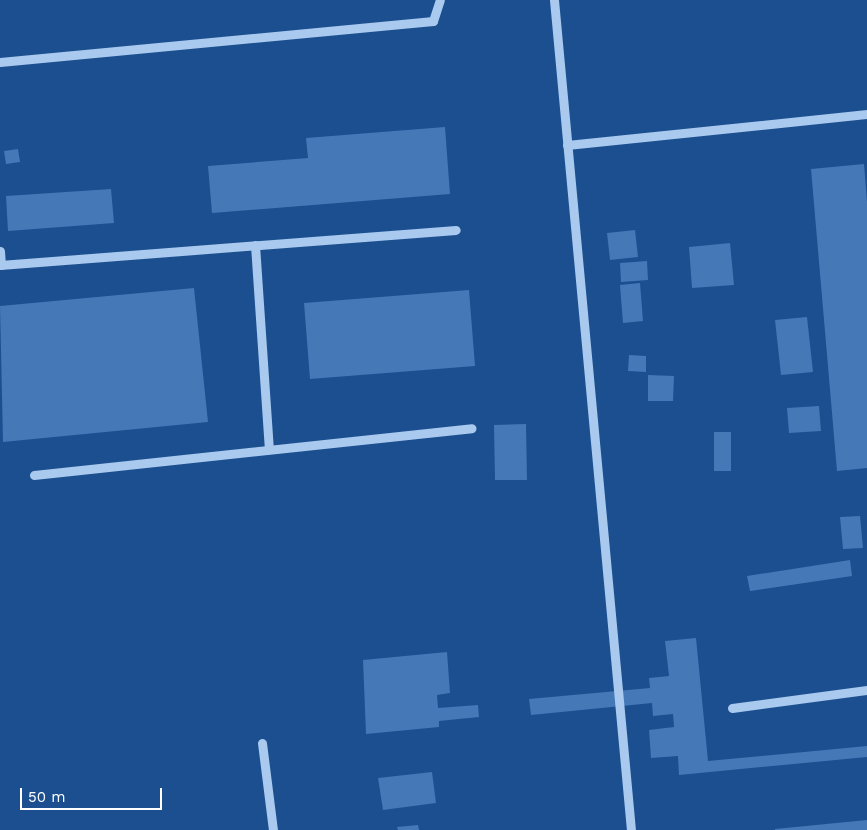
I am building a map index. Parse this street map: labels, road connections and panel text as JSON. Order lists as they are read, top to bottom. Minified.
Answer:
{"scale_bar":"50 m"}
